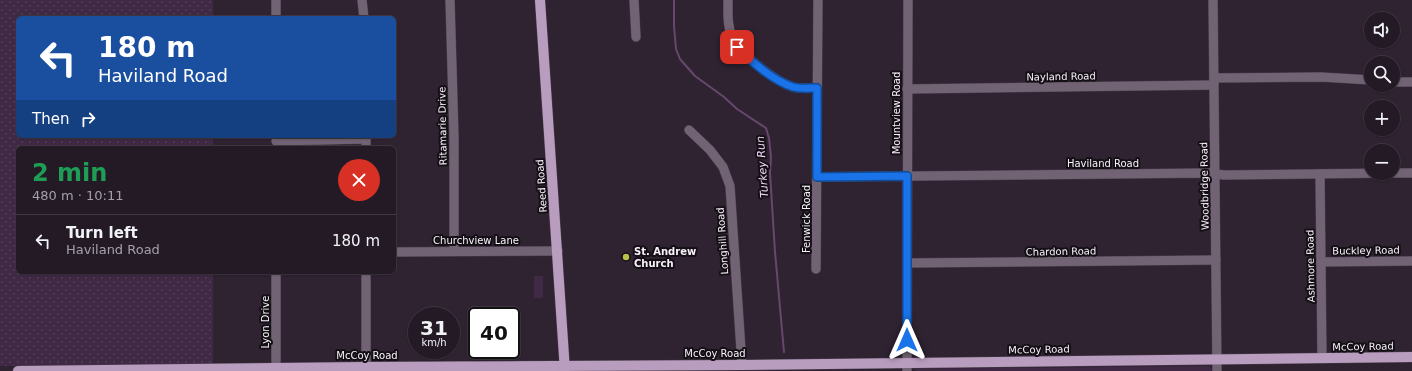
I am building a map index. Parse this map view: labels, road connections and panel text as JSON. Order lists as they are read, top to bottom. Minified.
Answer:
{"streets":{"main road":["Reed Road","McCoy Road"],"street":["Nayland Road","Mountview Road","Ritamarie Drive","Haviland Road","Woodbridge Road","Fenwick Road","Churchview Lane","Longhill Road","Buckley Road","Chardon Road","Ashmore Road","Lyon Drive"]},"crossings":[["Nayland Road","Mountview Road"],["Nayland Road","Woodbridge Road"],["Mountview Road","Haviland Road"],["Mountview Road","Chardon Road"],["Mountview Road","McCoy Road"],["Ritamarie Drive","Churchview Lane"],["Haviland Road","Woodbridge Road"],["Haviland Road","Fenwick Road"],["Haviland Road","Ashmore Road"],["Reed Road","Churchview Lane"],["Reed Road","McCoy Road"],["Woodbridge Road","Chardon Road"],["Woodbridge Road","McCoy Road"],["Longhill Road","McCoy Road"],["Buckley Road","Ashmore Road"],["Ashmore Road","McCoy Road"],["Lyon Drive","McCoy Road"]],"water":["Turkey Run"],"places":["St. Andrew Church"],"page":{"map_buttons":["+","−"],"turn":["180 m","Haviland Road"],"then":"Then","heading":["2 min","480 m · 10:11"],"list":[{"name":"Turn left","note":"Haviland Road","value":"180 m"}],"speed":"31 km/h","limit":"40"}}
